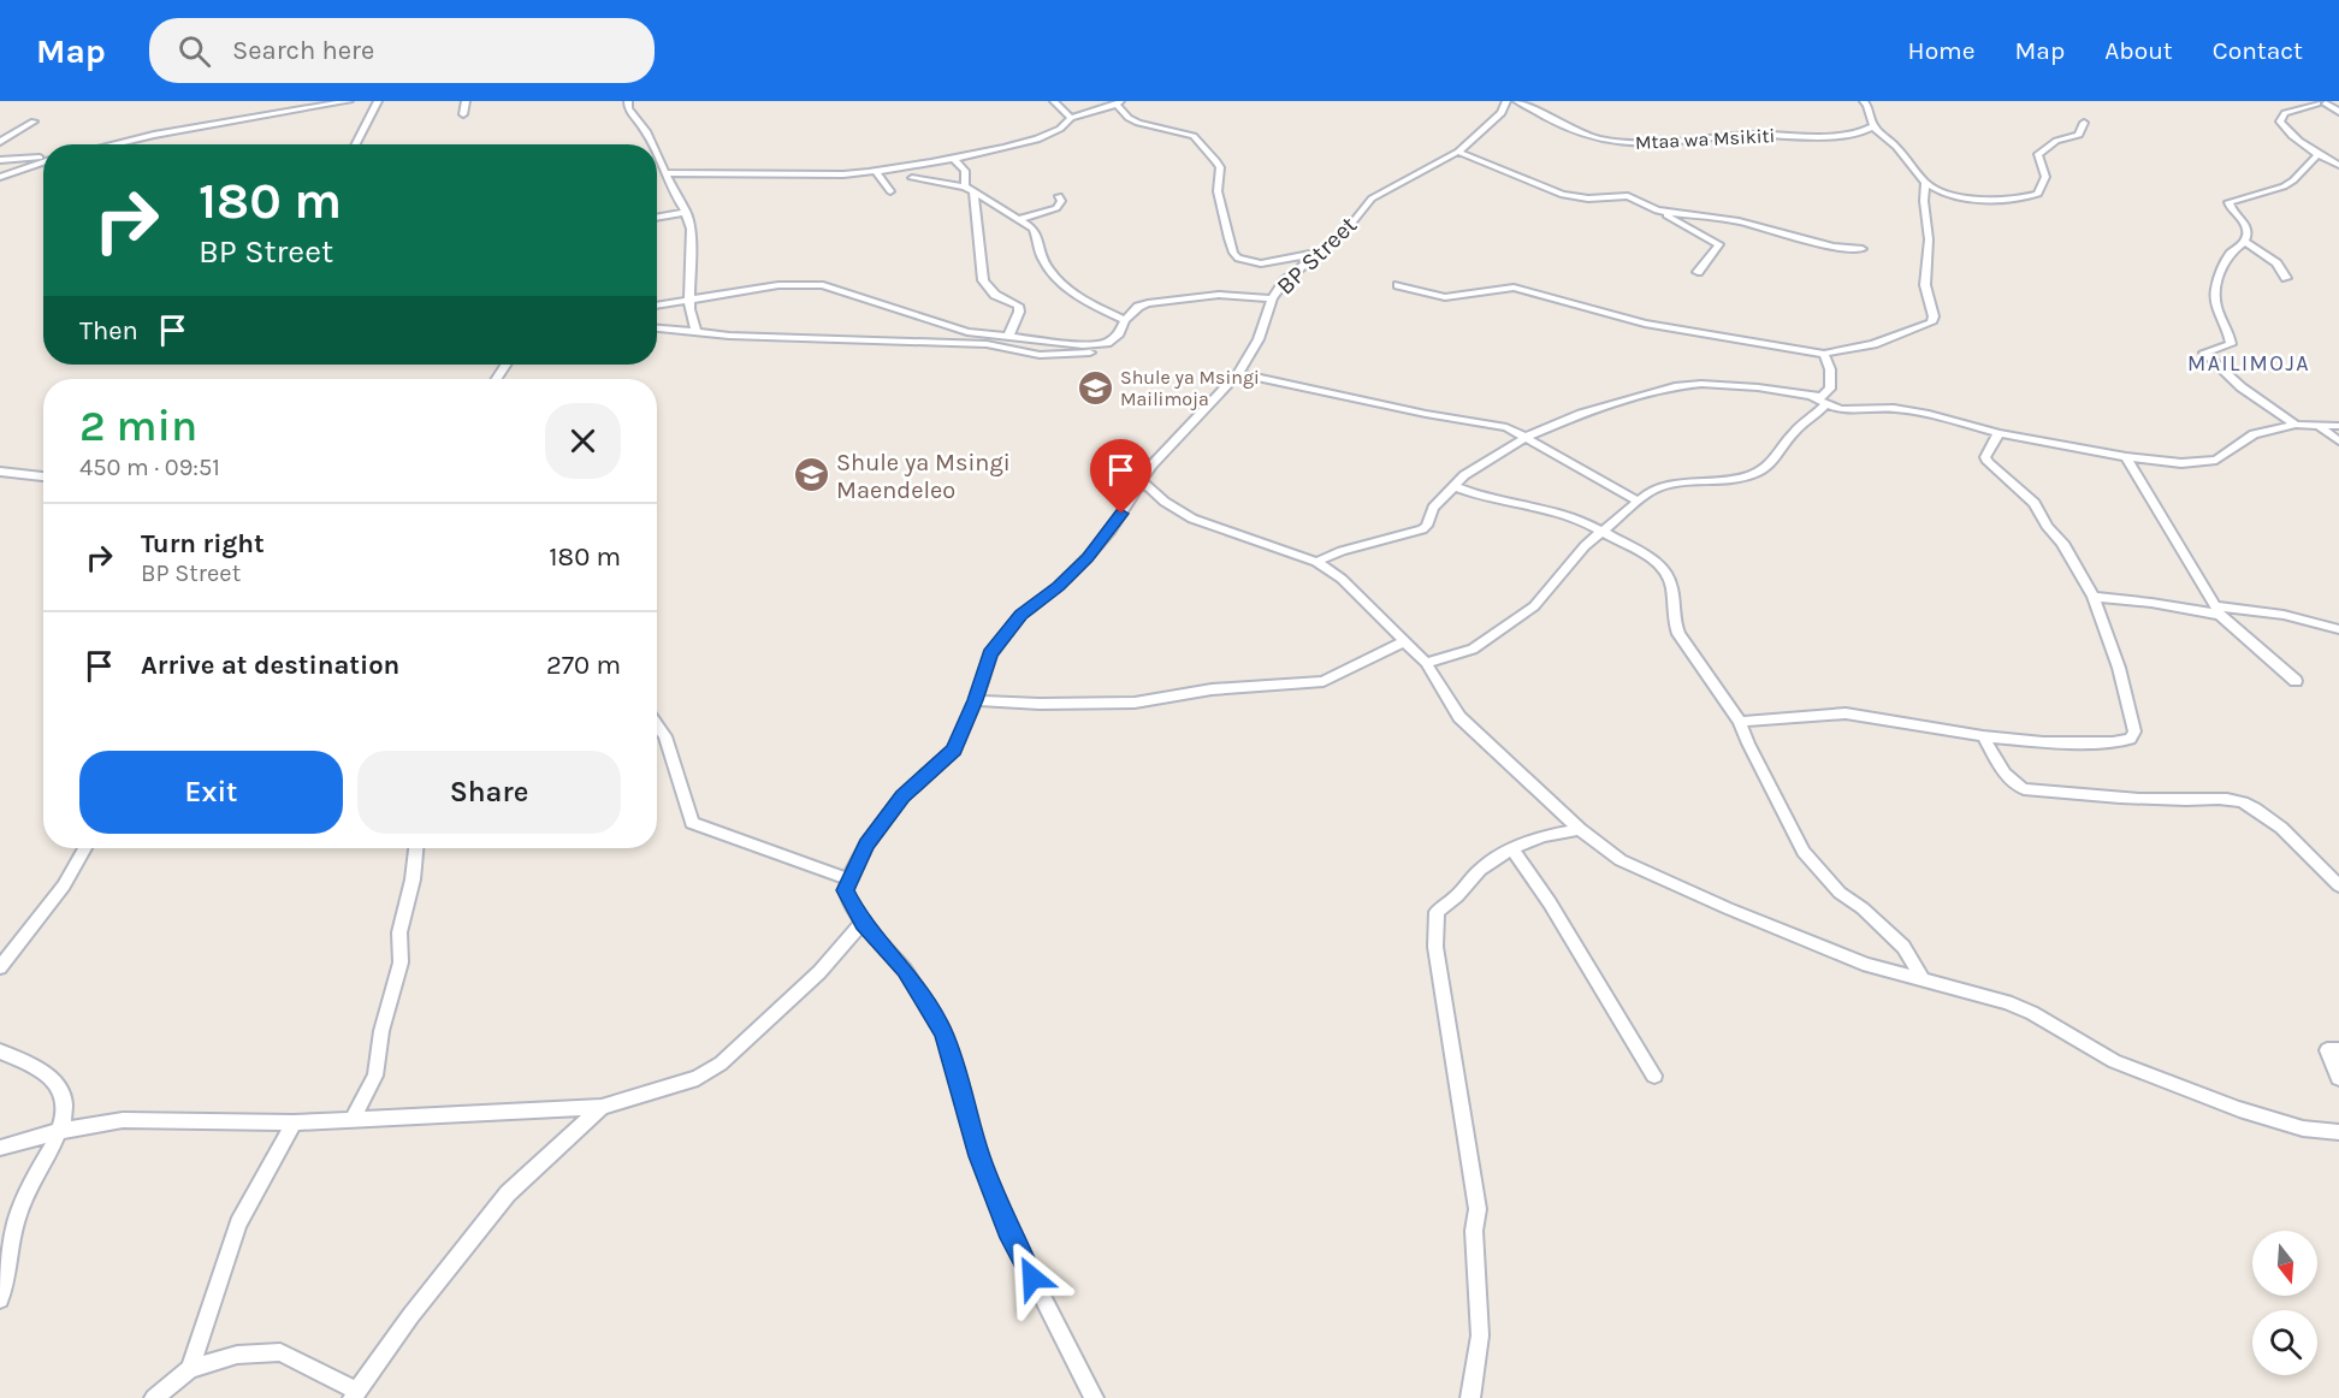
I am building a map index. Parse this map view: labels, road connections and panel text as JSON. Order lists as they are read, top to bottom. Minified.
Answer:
{"streets":{"street":["Mtaa wa Msikiti","BP Street"]},"districts":["MAILIMOJA"],"places":{"school or university":["Shule ya Msingi Mailimoja","Shule ya Msingi Maendeleo"]},"north":"bottom","page":{"header":"Map","search":"Search here","nav":["Home","Map","About","Contact"],"turn":["180 m","BP Street"],"then":"Then","heading":["2 min","450 m · 09:51"],"list":[{"name":"Turn right","note":"BP Street","value":"180 m"},{"name":"Arrive at destination","value":"270 m"}],"buttons":["Exit","Share"]}}
